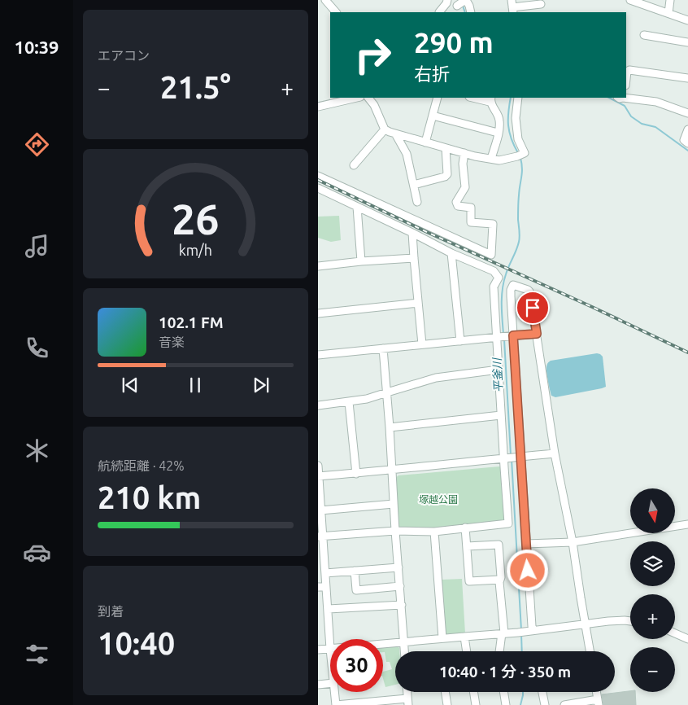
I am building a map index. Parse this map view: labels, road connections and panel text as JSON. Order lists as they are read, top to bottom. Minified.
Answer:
{"water":["平釜川"],"parks":["塚越公園"],"north":"bottom","page":{"tabs":"10:39","tile":["エアコン",["航続距離 · 42%","210 km"],["到着","10:40"]],"turn":["290 m","右折"],"heat":["−","21.5°","+"],"song":["102.1 FM","音楽"],"map_buttons":["+","−"],"limit":"30","trip":"10:40 · 1 分 · 350 m","gauge":["26","km/h"]}}
